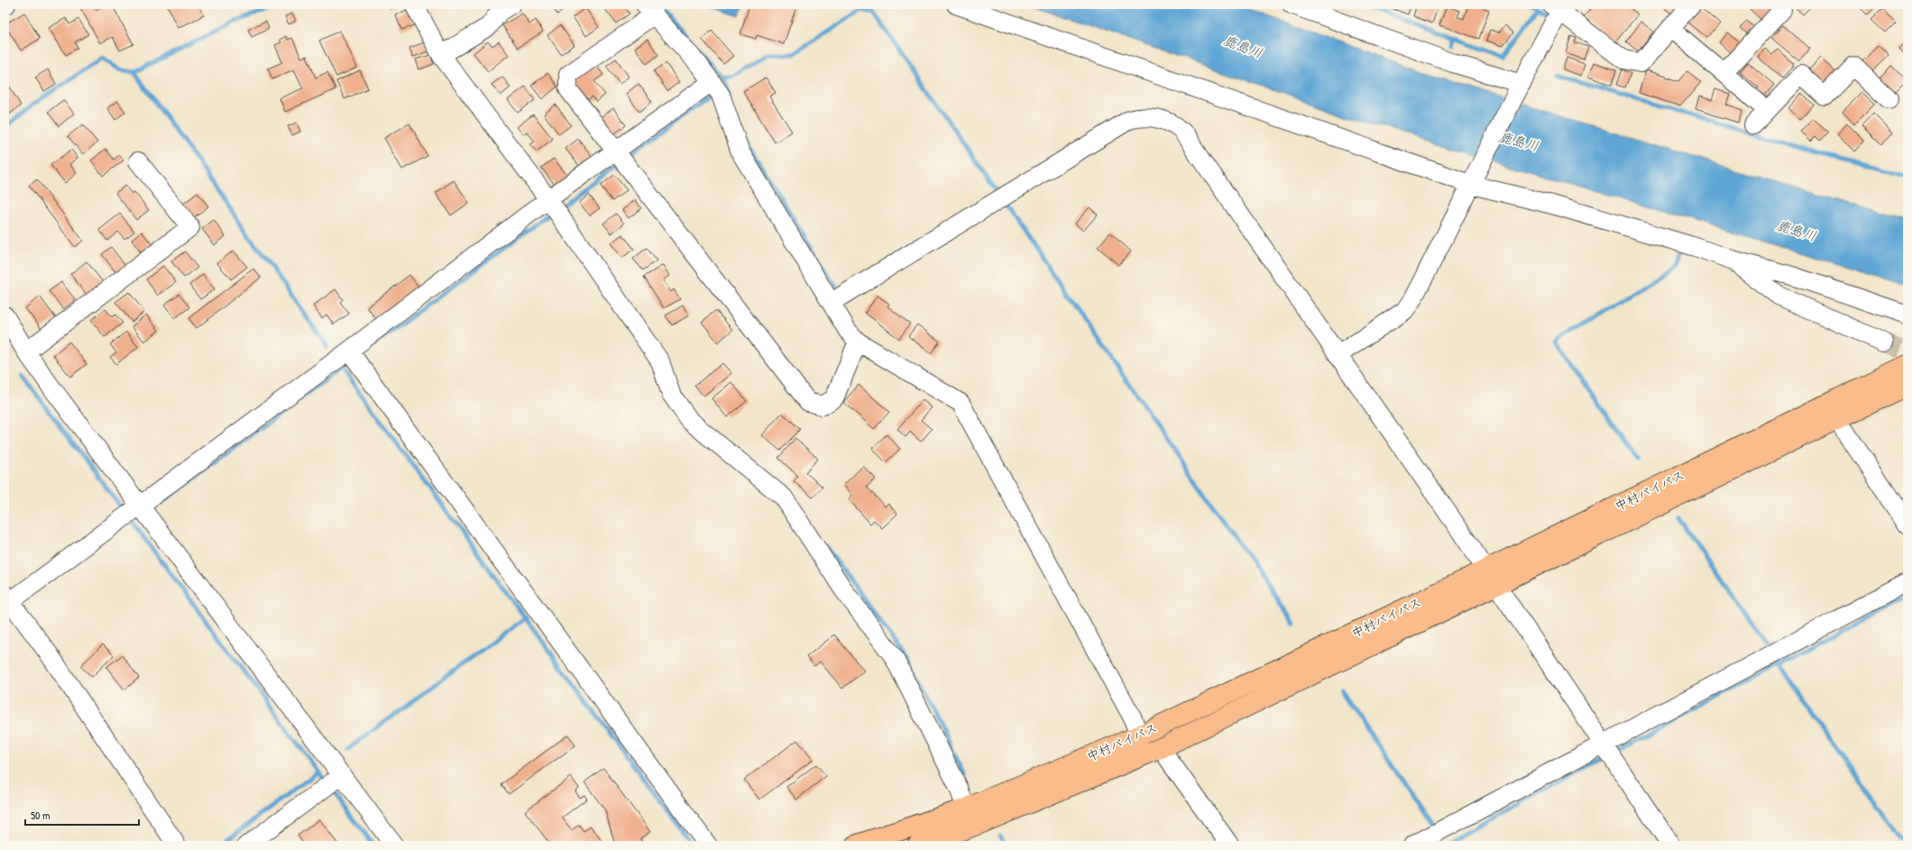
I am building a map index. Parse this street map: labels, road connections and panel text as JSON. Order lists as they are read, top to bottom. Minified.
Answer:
{"streets":{"highway":["中村バイパス"]},"water":["鹿島川"],"scale_bar":"50 m"}
